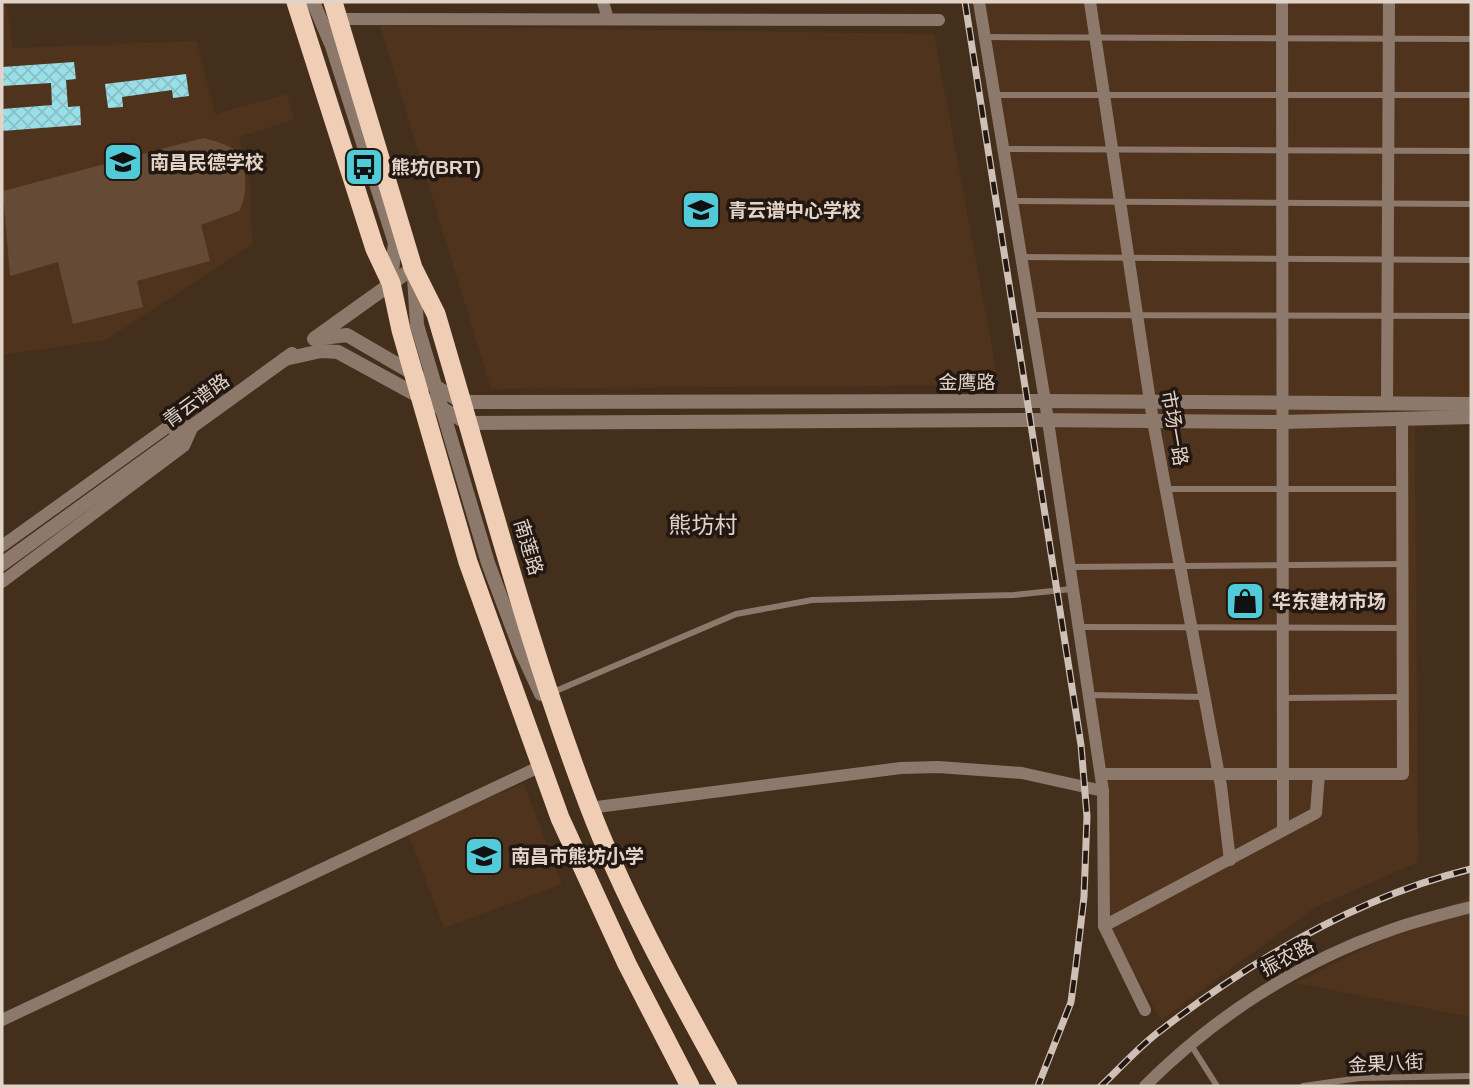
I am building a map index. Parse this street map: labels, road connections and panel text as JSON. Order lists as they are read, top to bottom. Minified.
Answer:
{"streets":{"highway":["南莲路"],"street":["金鹰路","青云谱路","市场一路","振农路"],"lane":["金果八街"]},"crossings":[["金鹰路","市场一路"],["金鹰路","南莲路"],["青云谱路","南莲路"]],"districts":["熊坊村"],"places":{"school or university":["南昌民德学校","青云谱中心学校","南昌市熊坊小学"],"bus stop":["熊坊(BRT)"],"shop":["华东建材市场"]}}
